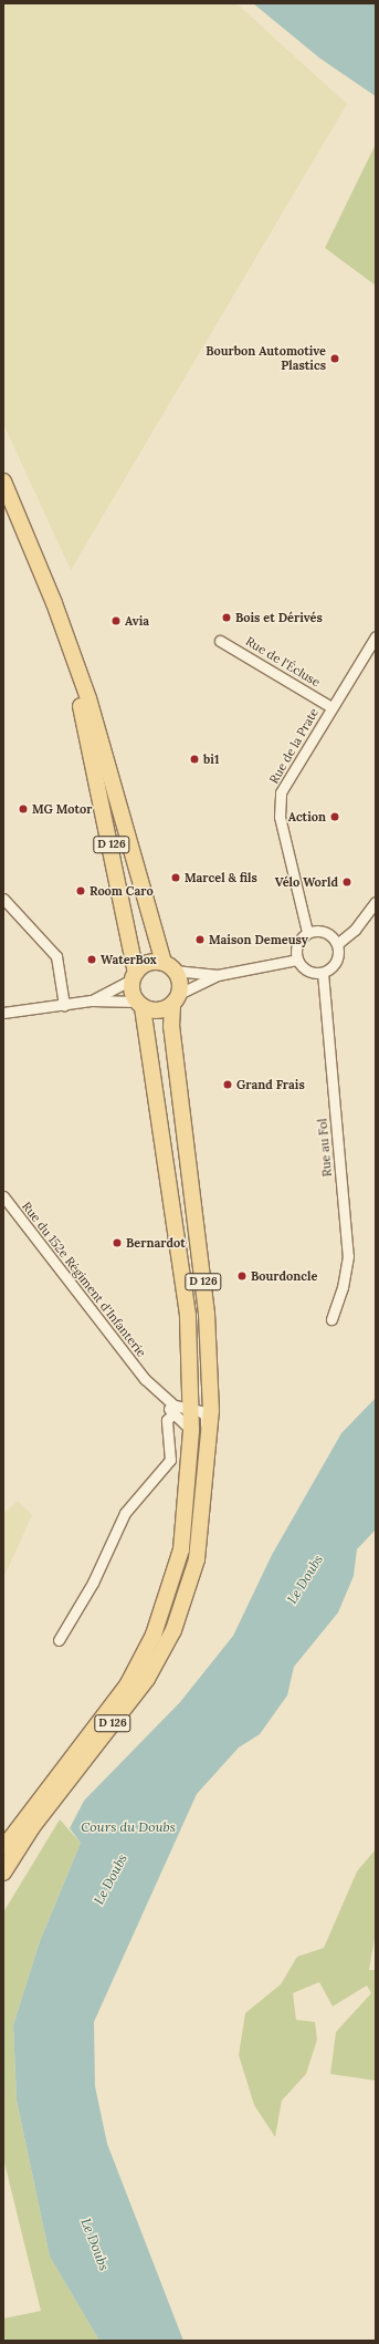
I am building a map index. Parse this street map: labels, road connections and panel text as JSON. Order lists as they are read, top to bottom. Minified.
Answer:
{"streets":{"main road":["D 126"],"street":["Rue de l'Écluse","Rue de la Prate","Rue au Fol","Rue du 152e Régiment d'Infanterie"]},"crossings":[["Rue de l'Écluse","Rue de la Prate"],["Rue de la Prate","Rue au Fol"],["D 126","Rue du 152e Régiment d'Infanterie"]],"water":["Le Doubs","Cours du Doubs"],"places":["Bourbon Automotive Plastics","Bois et Dérivés","Avia","bi1","MG Motor","Action","Marcel & fils","Vélo World","Room Caro","Maison Demeusy","WaterBox","Grand Frais","Bernardot","Bourdoncle"]}
